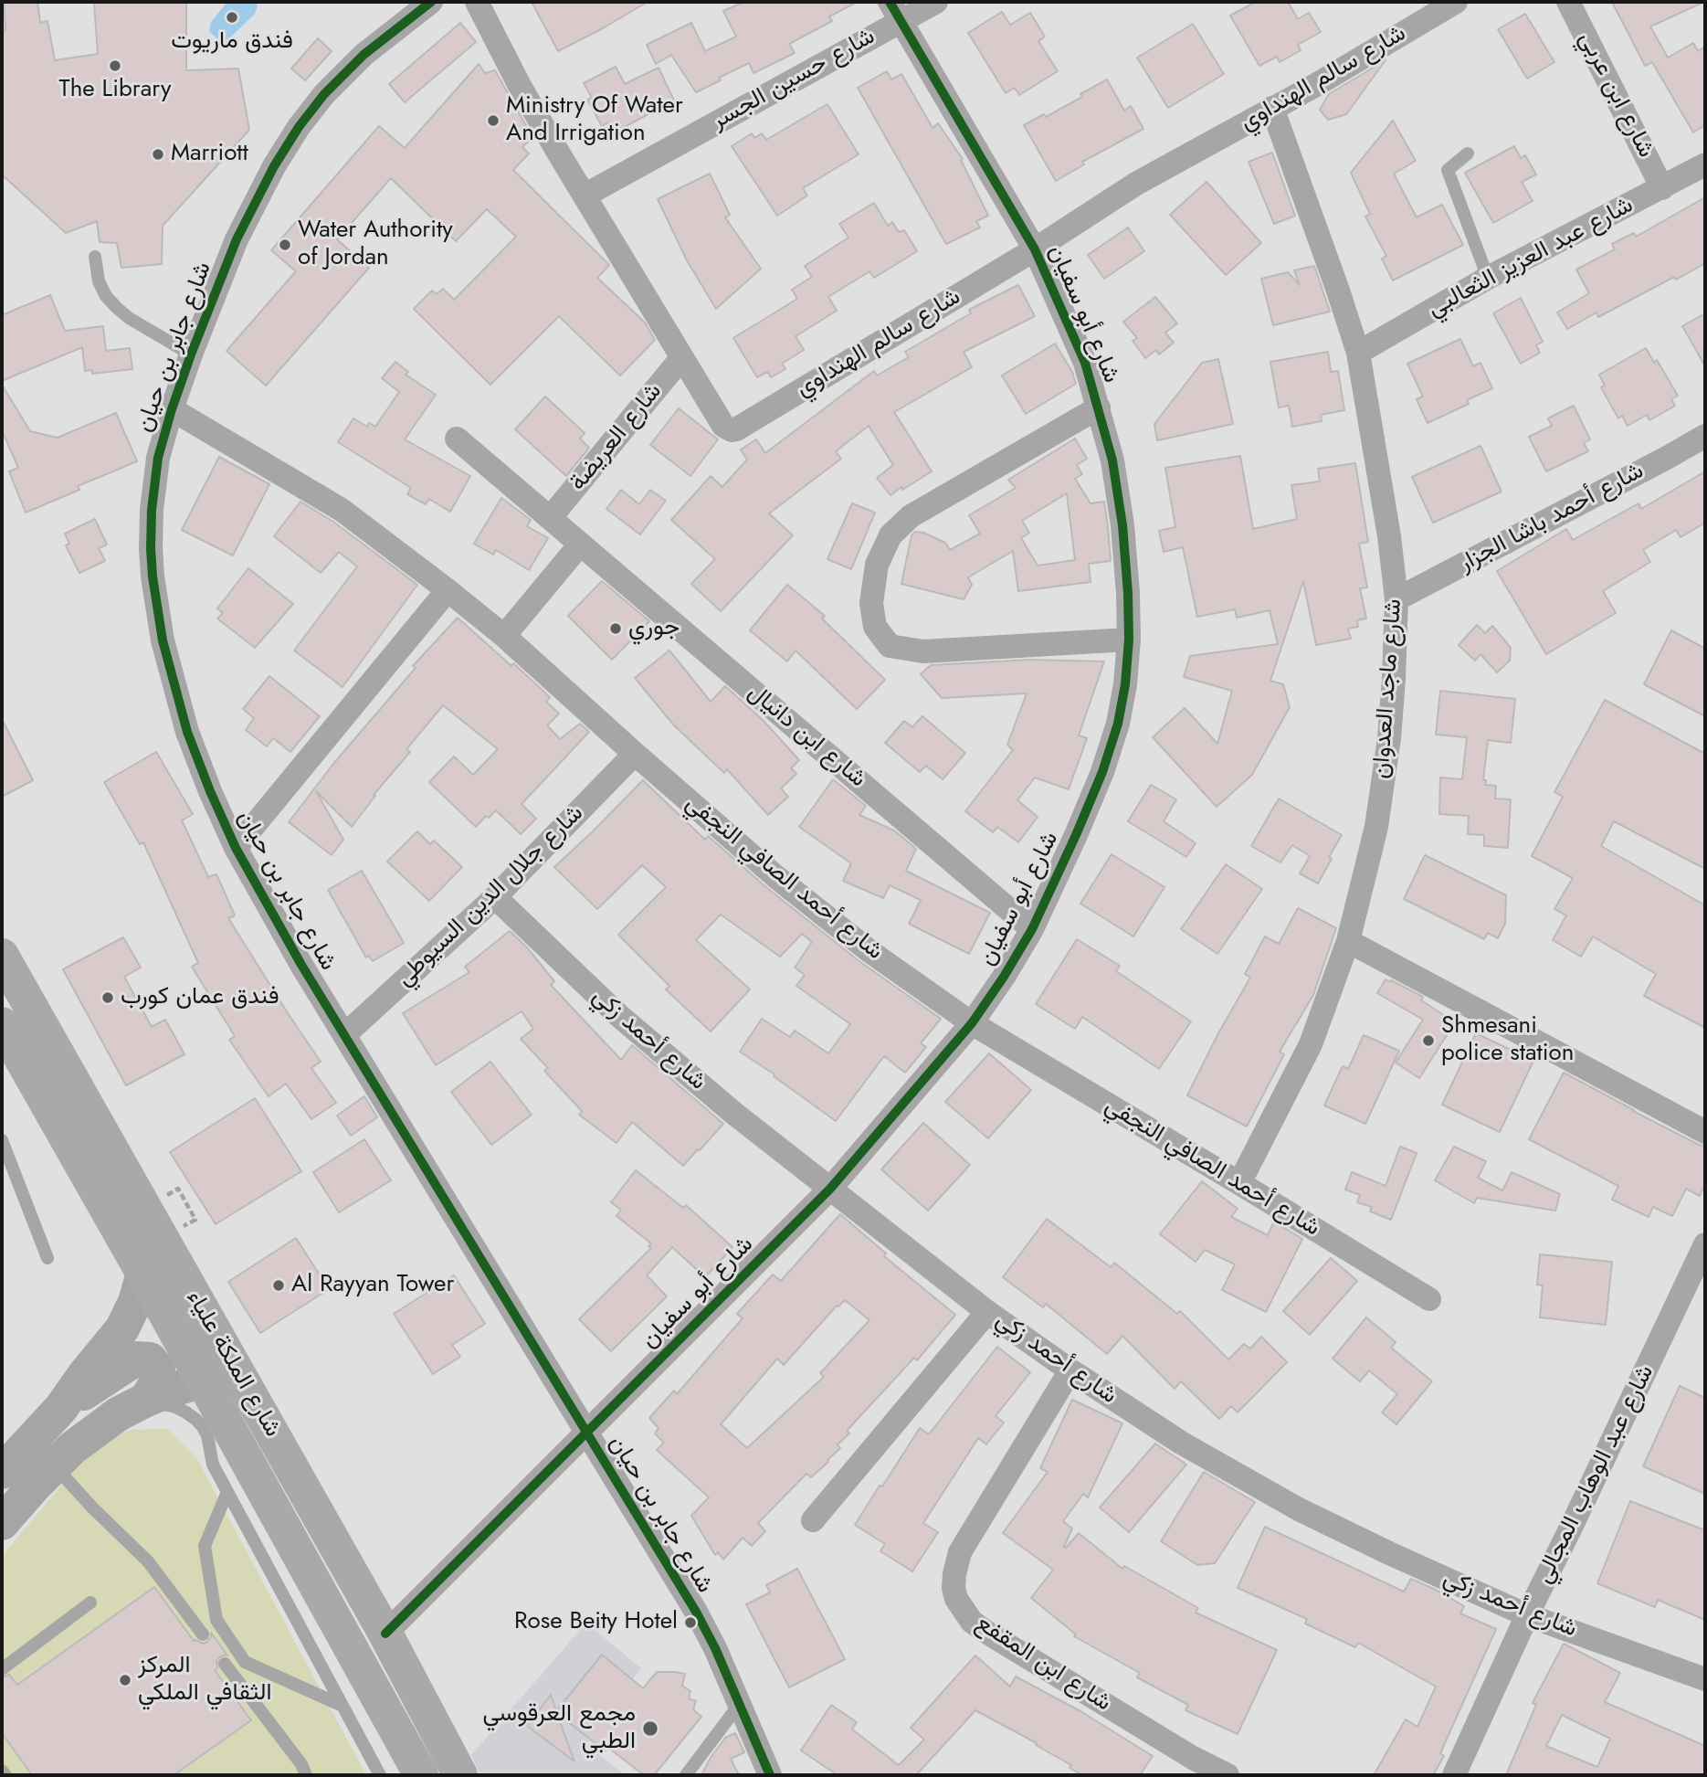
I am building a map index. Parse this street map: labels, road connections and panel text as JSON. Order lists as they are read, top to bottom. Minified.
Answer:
{"streets":{"main road":["شارع الملكة علياء"],"street":["شارع سالم الهنداوي","شارع حسين الجسر","شارع ابن عربي","شارع عبد العزيز الثعالبي","شارع أبو سفيان","شارع جابر بن حيان","شارع العريضة","شارع أحمد باشا الجزار","شارع ماجد العدوان","شارع ابن دانيال","شارع أحمد الصافي النجفي","شارع جلال الدين السيوطي","شارع أحمد زكي","شارع عبد الوهاب المجالي","شارع ابن المقفع"]},"crossings":[["شارع سالم الهنداوي","شارع حسين الجسر"],["شارع سالم الهنداوي","شارع أبو سفيان"],["شارع سالم الهنداوي","شارع العريضة"],["شارع سالم الهنداوي","شارع ماجد العدوان"],["شارع حسين الجسر","شارع أبو سفيان"],["شارع ابن عربي","شارع عبد العزيز الثعالبي"],["شارع عبد العزيز الثعالبي","شارع ماجد العدوان"],["شارع أبو سفيان","شارع جابر بن حيان"],["شارع أبو سفيان","شارع ابن دانيال"],["شارع أبو سفيان","شارع أحمد الصافي النجفي"],["شارع أبو سفيان","شارع أحمد زكي"],["شارع أبو سفيان","شارع الملكة علياء"],["شارع جابر بن حيان","شارع أحمد الصافي النجفي"],["شارع جابر بن حيان","شارع جلال الدين السيوطي"],["شارع العريضة","شارع ابن دانيال"],["شارع أحمد باشا الجزار","شارع ماجد العدوان"],["شارع ماجد العدوان","شارع أحمد الصافي النجفي"],["شارع أحمد الصافي النجفي","شارع جلال الدين السيوطي"],["شارع جلال الدين السيوطي","شارع أحمد زكي"],["شارع أحمد زكي","شارع عبد الوهاب المجالي"],["شارع أحمد زكي","شارع ابن المقفع"]],"places":["فندق ماريوت","The Library","Ministry Of Water And Irrigation","Marriott","Water Authority of Jordan","جوري","فندق عمان كورب","Shmesani police station","Al Rayyan Tower","Rose Beity Hotel","المركز الثقافي الملكي","مجمع العرقوسي الطبي"]}
